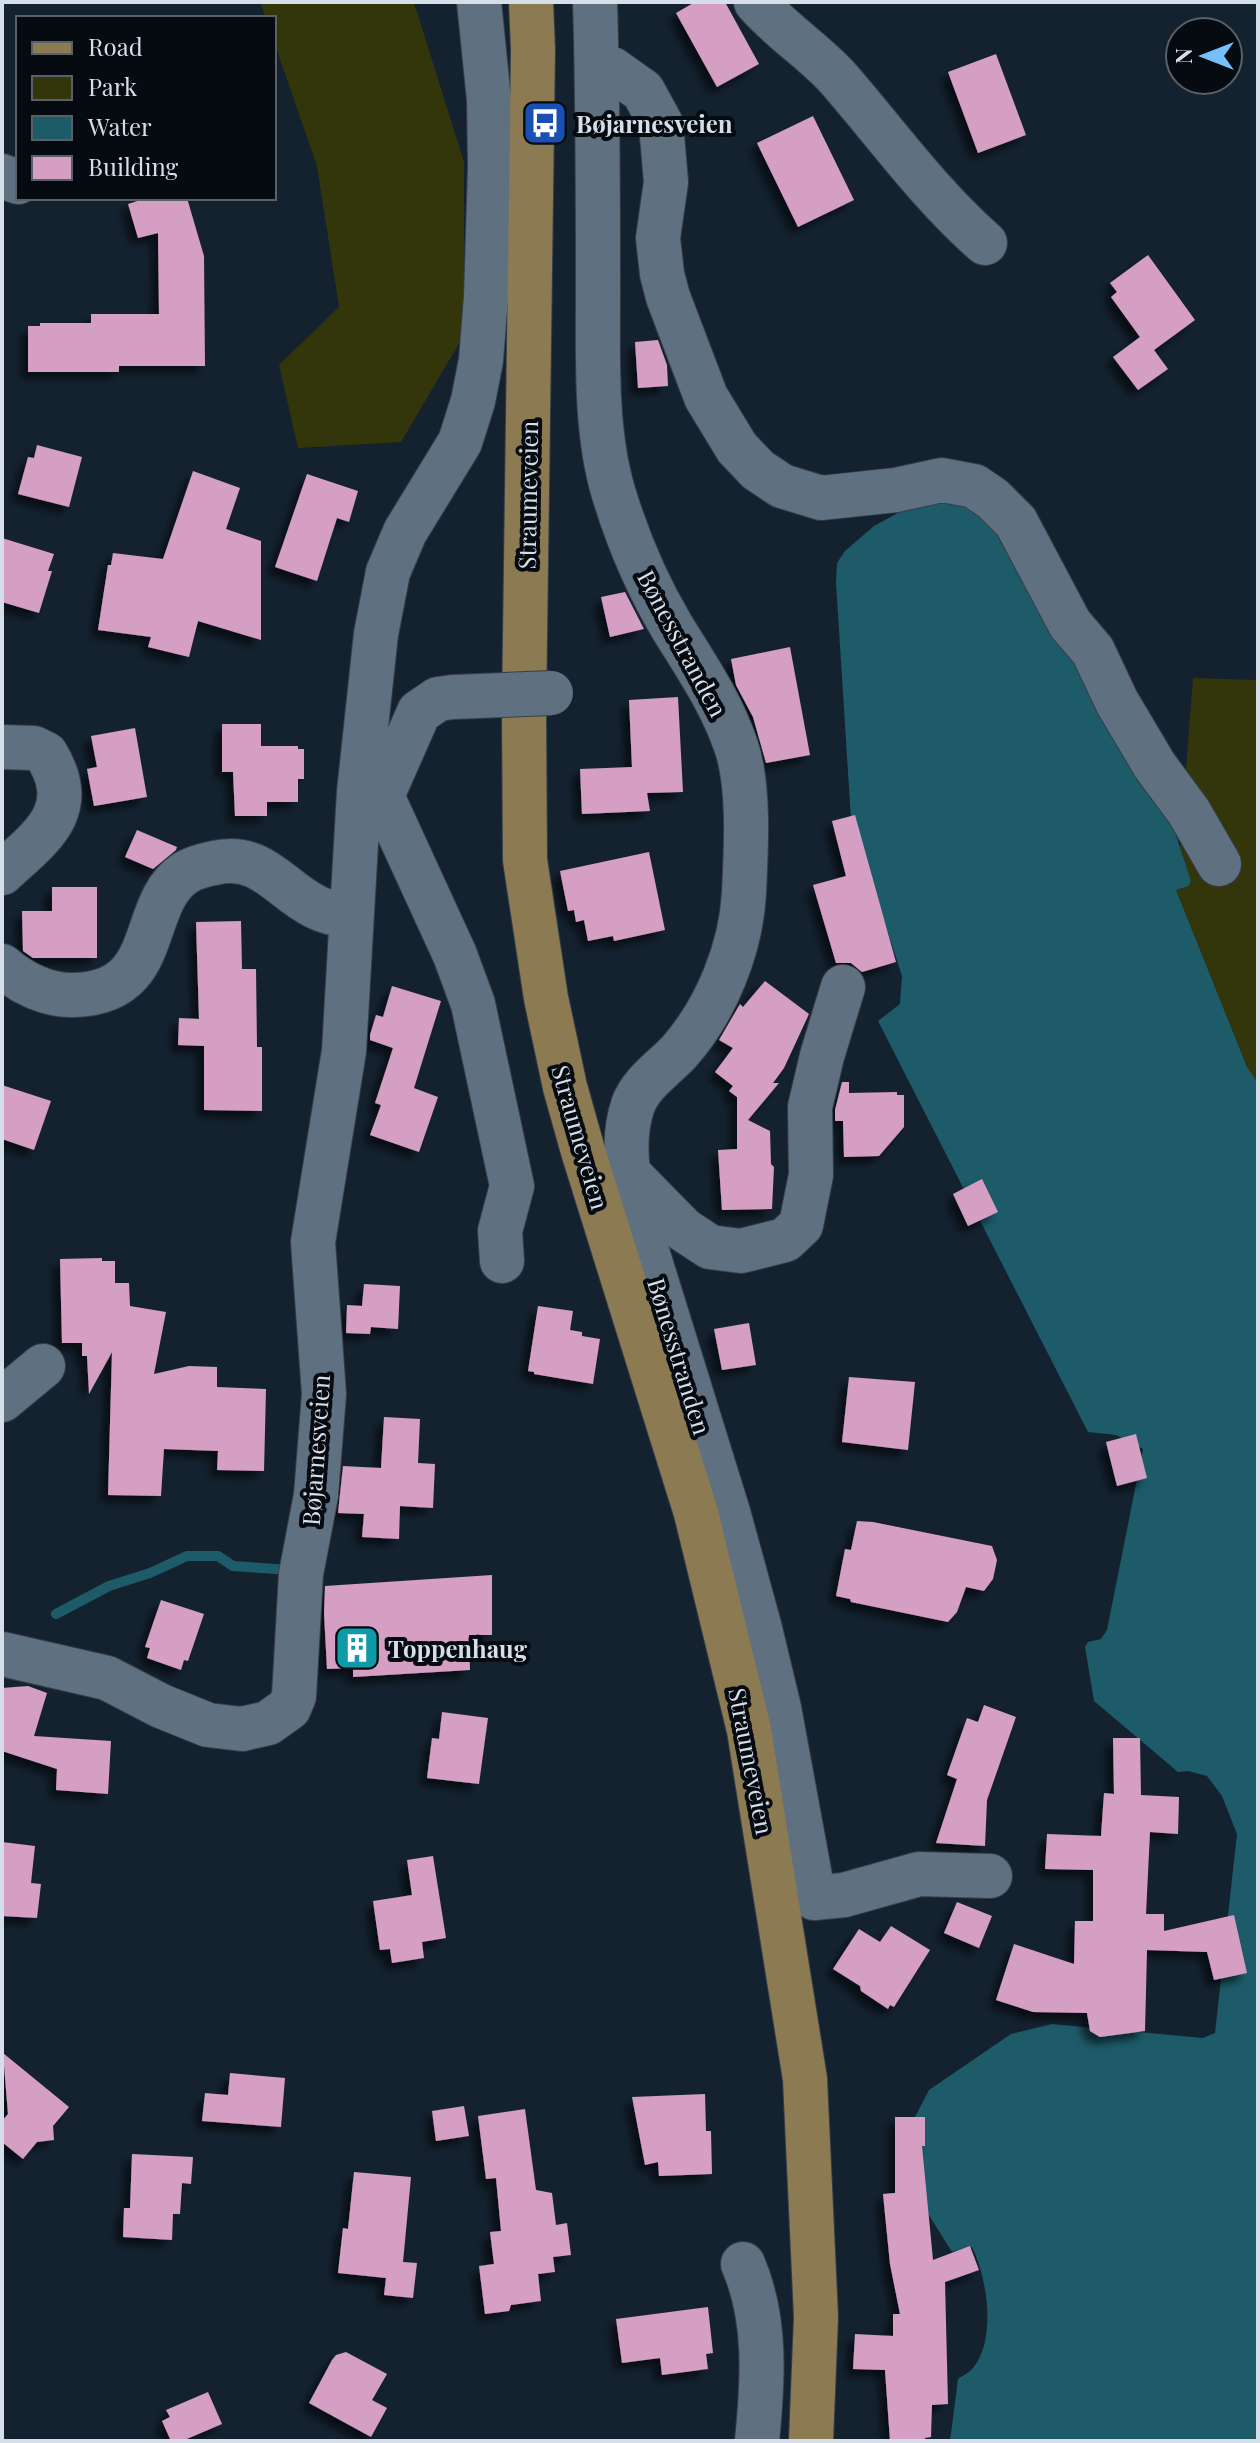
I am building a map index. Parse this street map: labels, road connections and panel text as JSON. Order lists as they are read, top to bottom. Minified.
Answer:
{"streets":{"main road":["Straumeveien"],"street":["Bønesstranden","Bøjarnesveien"]},"places":{"bus stop":["Bøjarnesveien"],"building":["Toppenhaug"]},"legend":["Road","Park","Water","Building"],"north":"left"}
